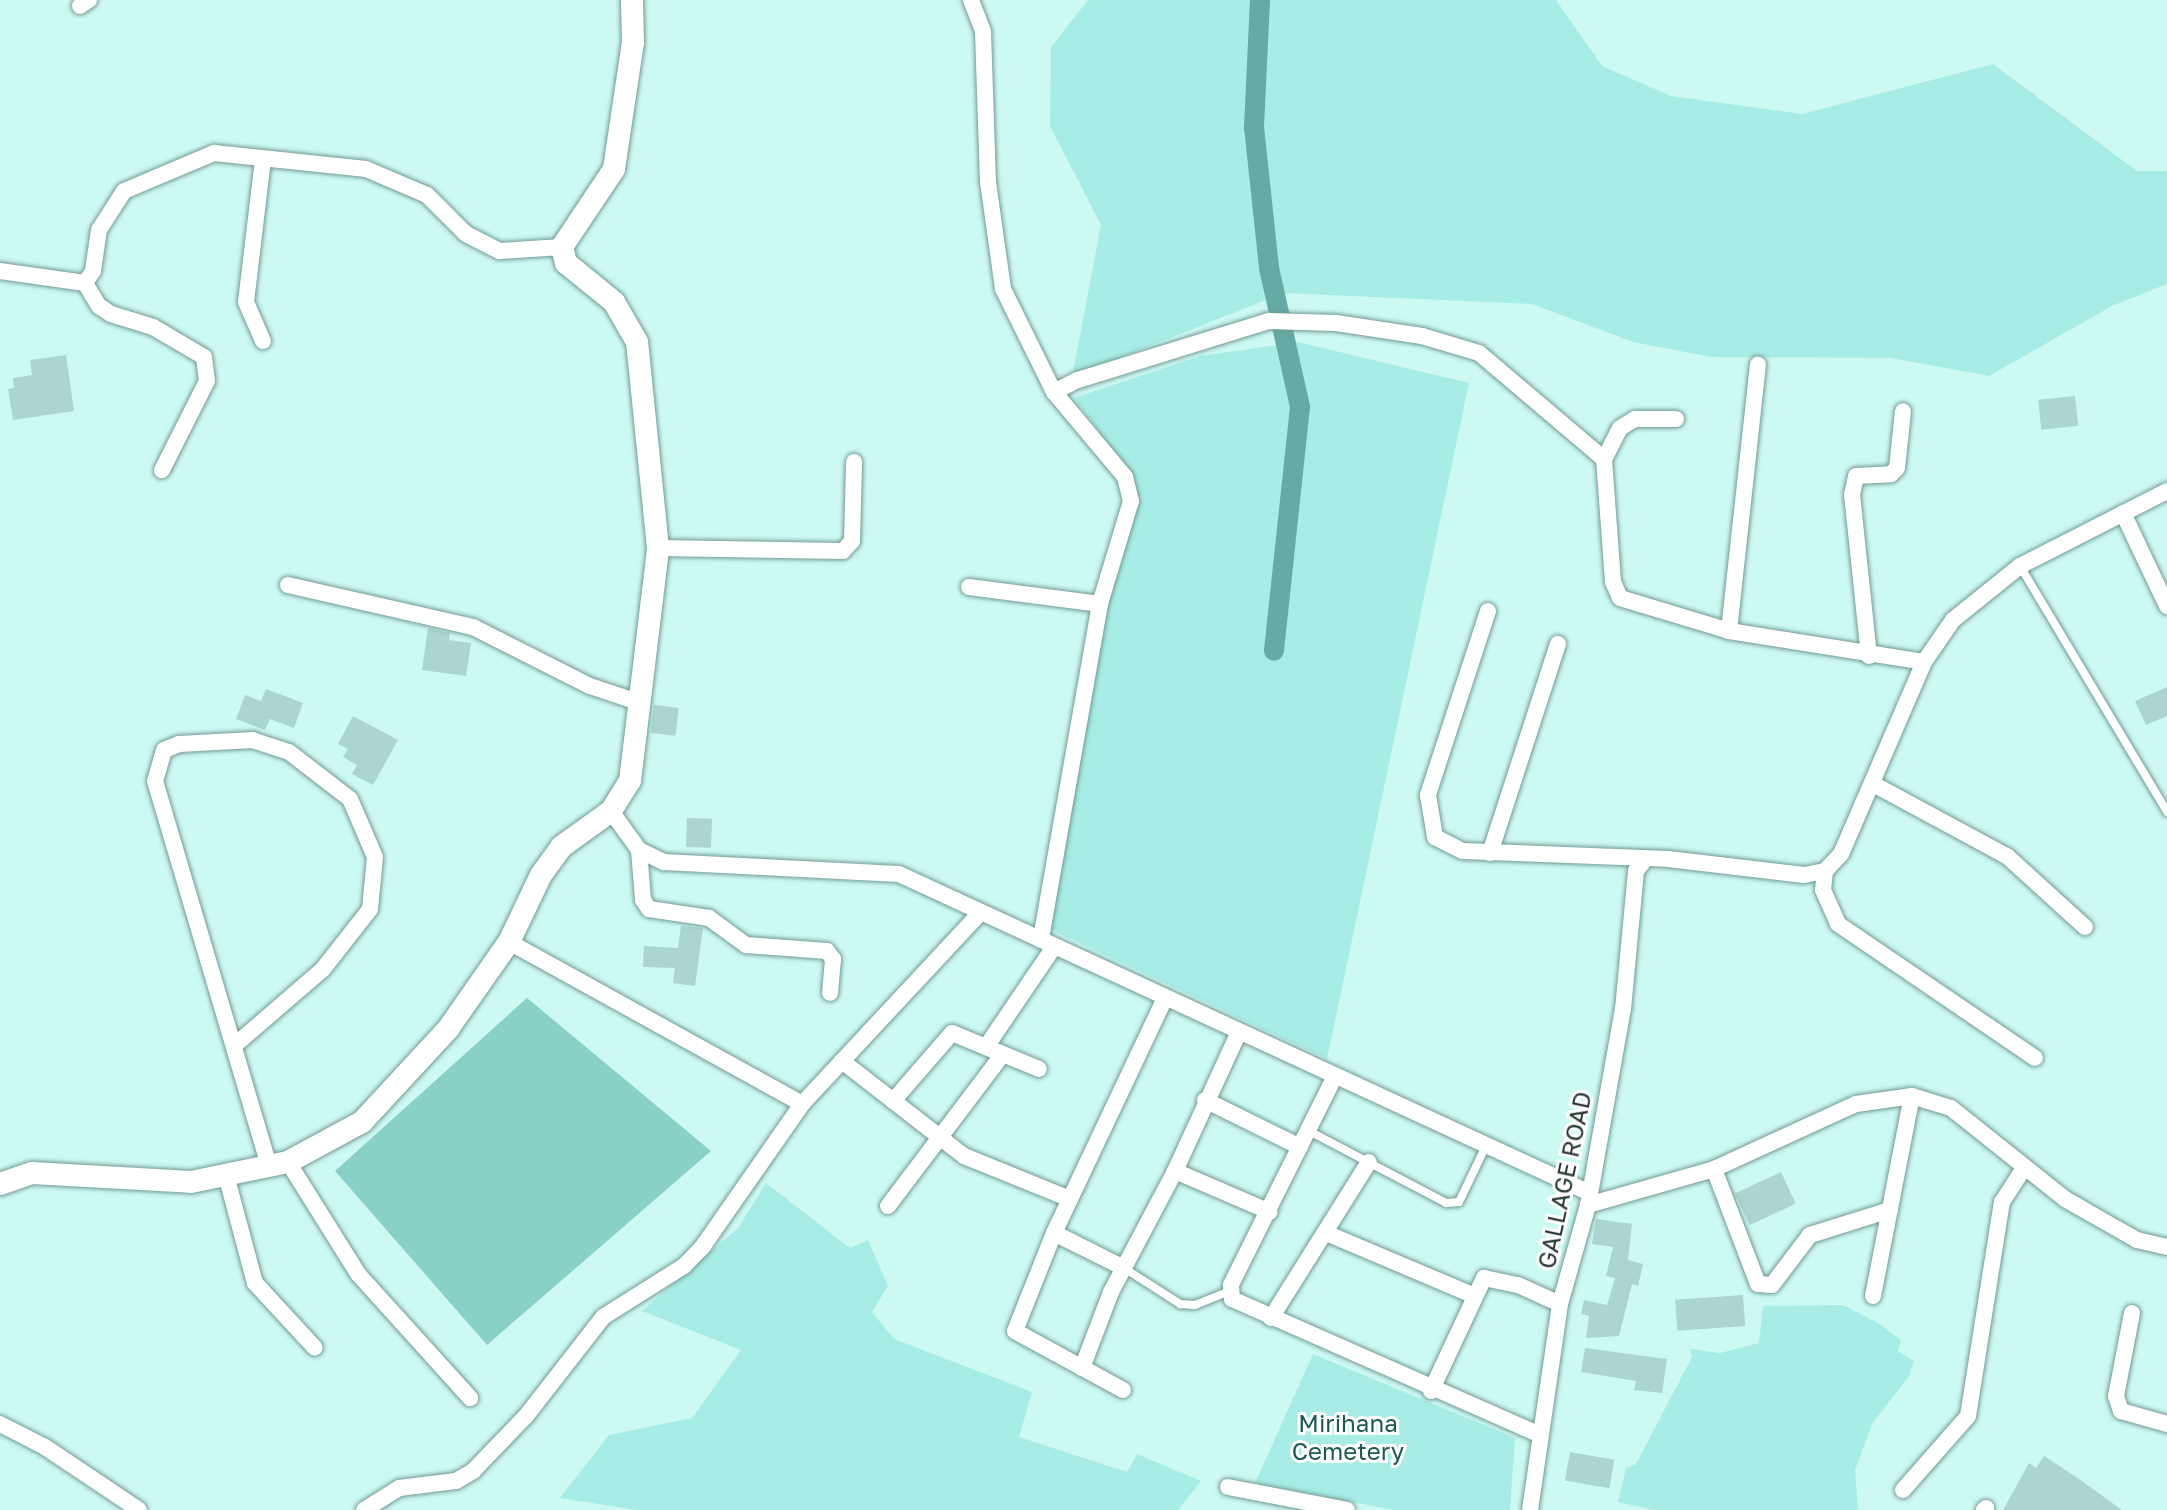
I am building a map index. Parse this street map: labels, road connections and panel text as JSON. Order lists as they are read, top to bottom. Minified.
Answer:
{"streets":{"street":["GALLAGE ROAD"]},"parks":["Mirihana Cemetery"]}
